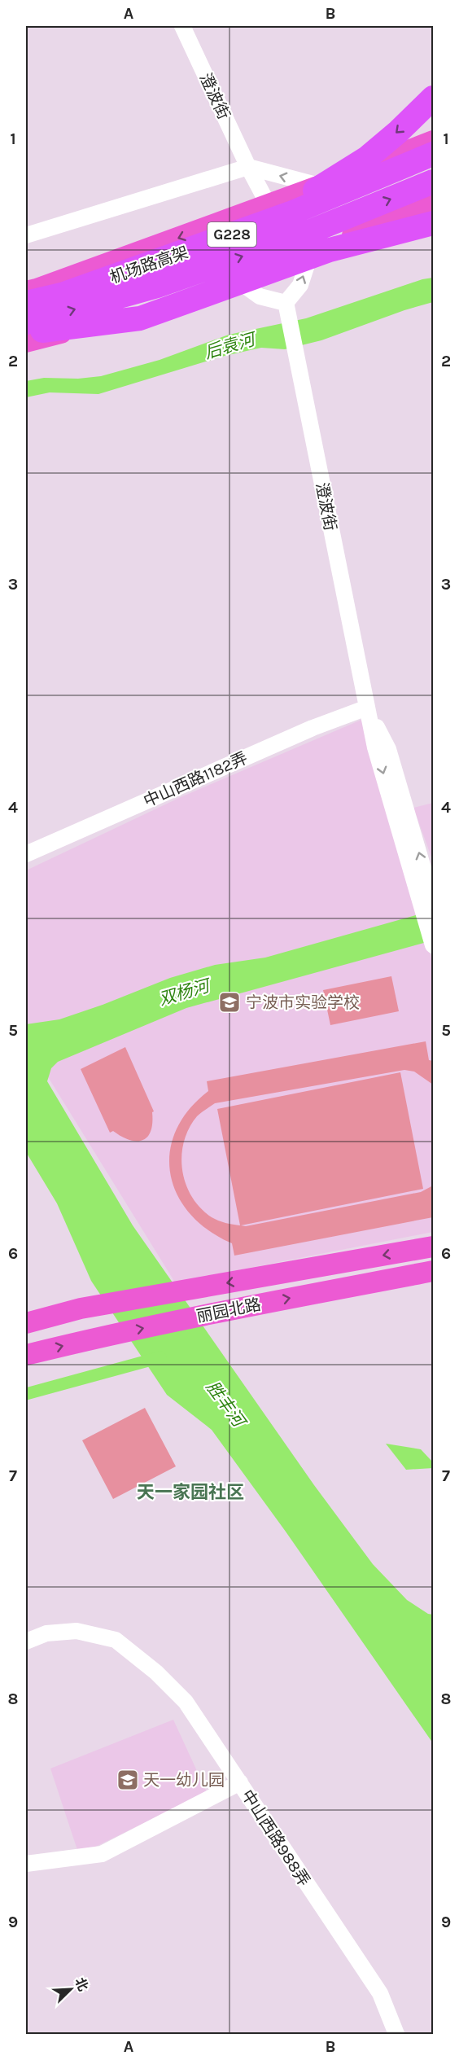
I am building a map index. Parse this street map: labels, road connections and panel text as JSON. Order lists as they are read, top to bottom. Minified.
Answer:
{"streets":{"highway":["G228","机场路高架"],"main road":["丽园北路"],"street":["澄波街","中山西路1182弄","中山西路988弄"]},"crossings":[["澄波街","中山西路1182弄"]],"districts":["天一家园社区"],"water":["后袁河","双杨河","胜丰河"],"places":{"school or university":["宁波市实验学校","天一幼儿园"]},"north":"top right","grid":{"columns":["A","B"],"rows":["1","2","3","4","5","6","7","8","9"]}}
